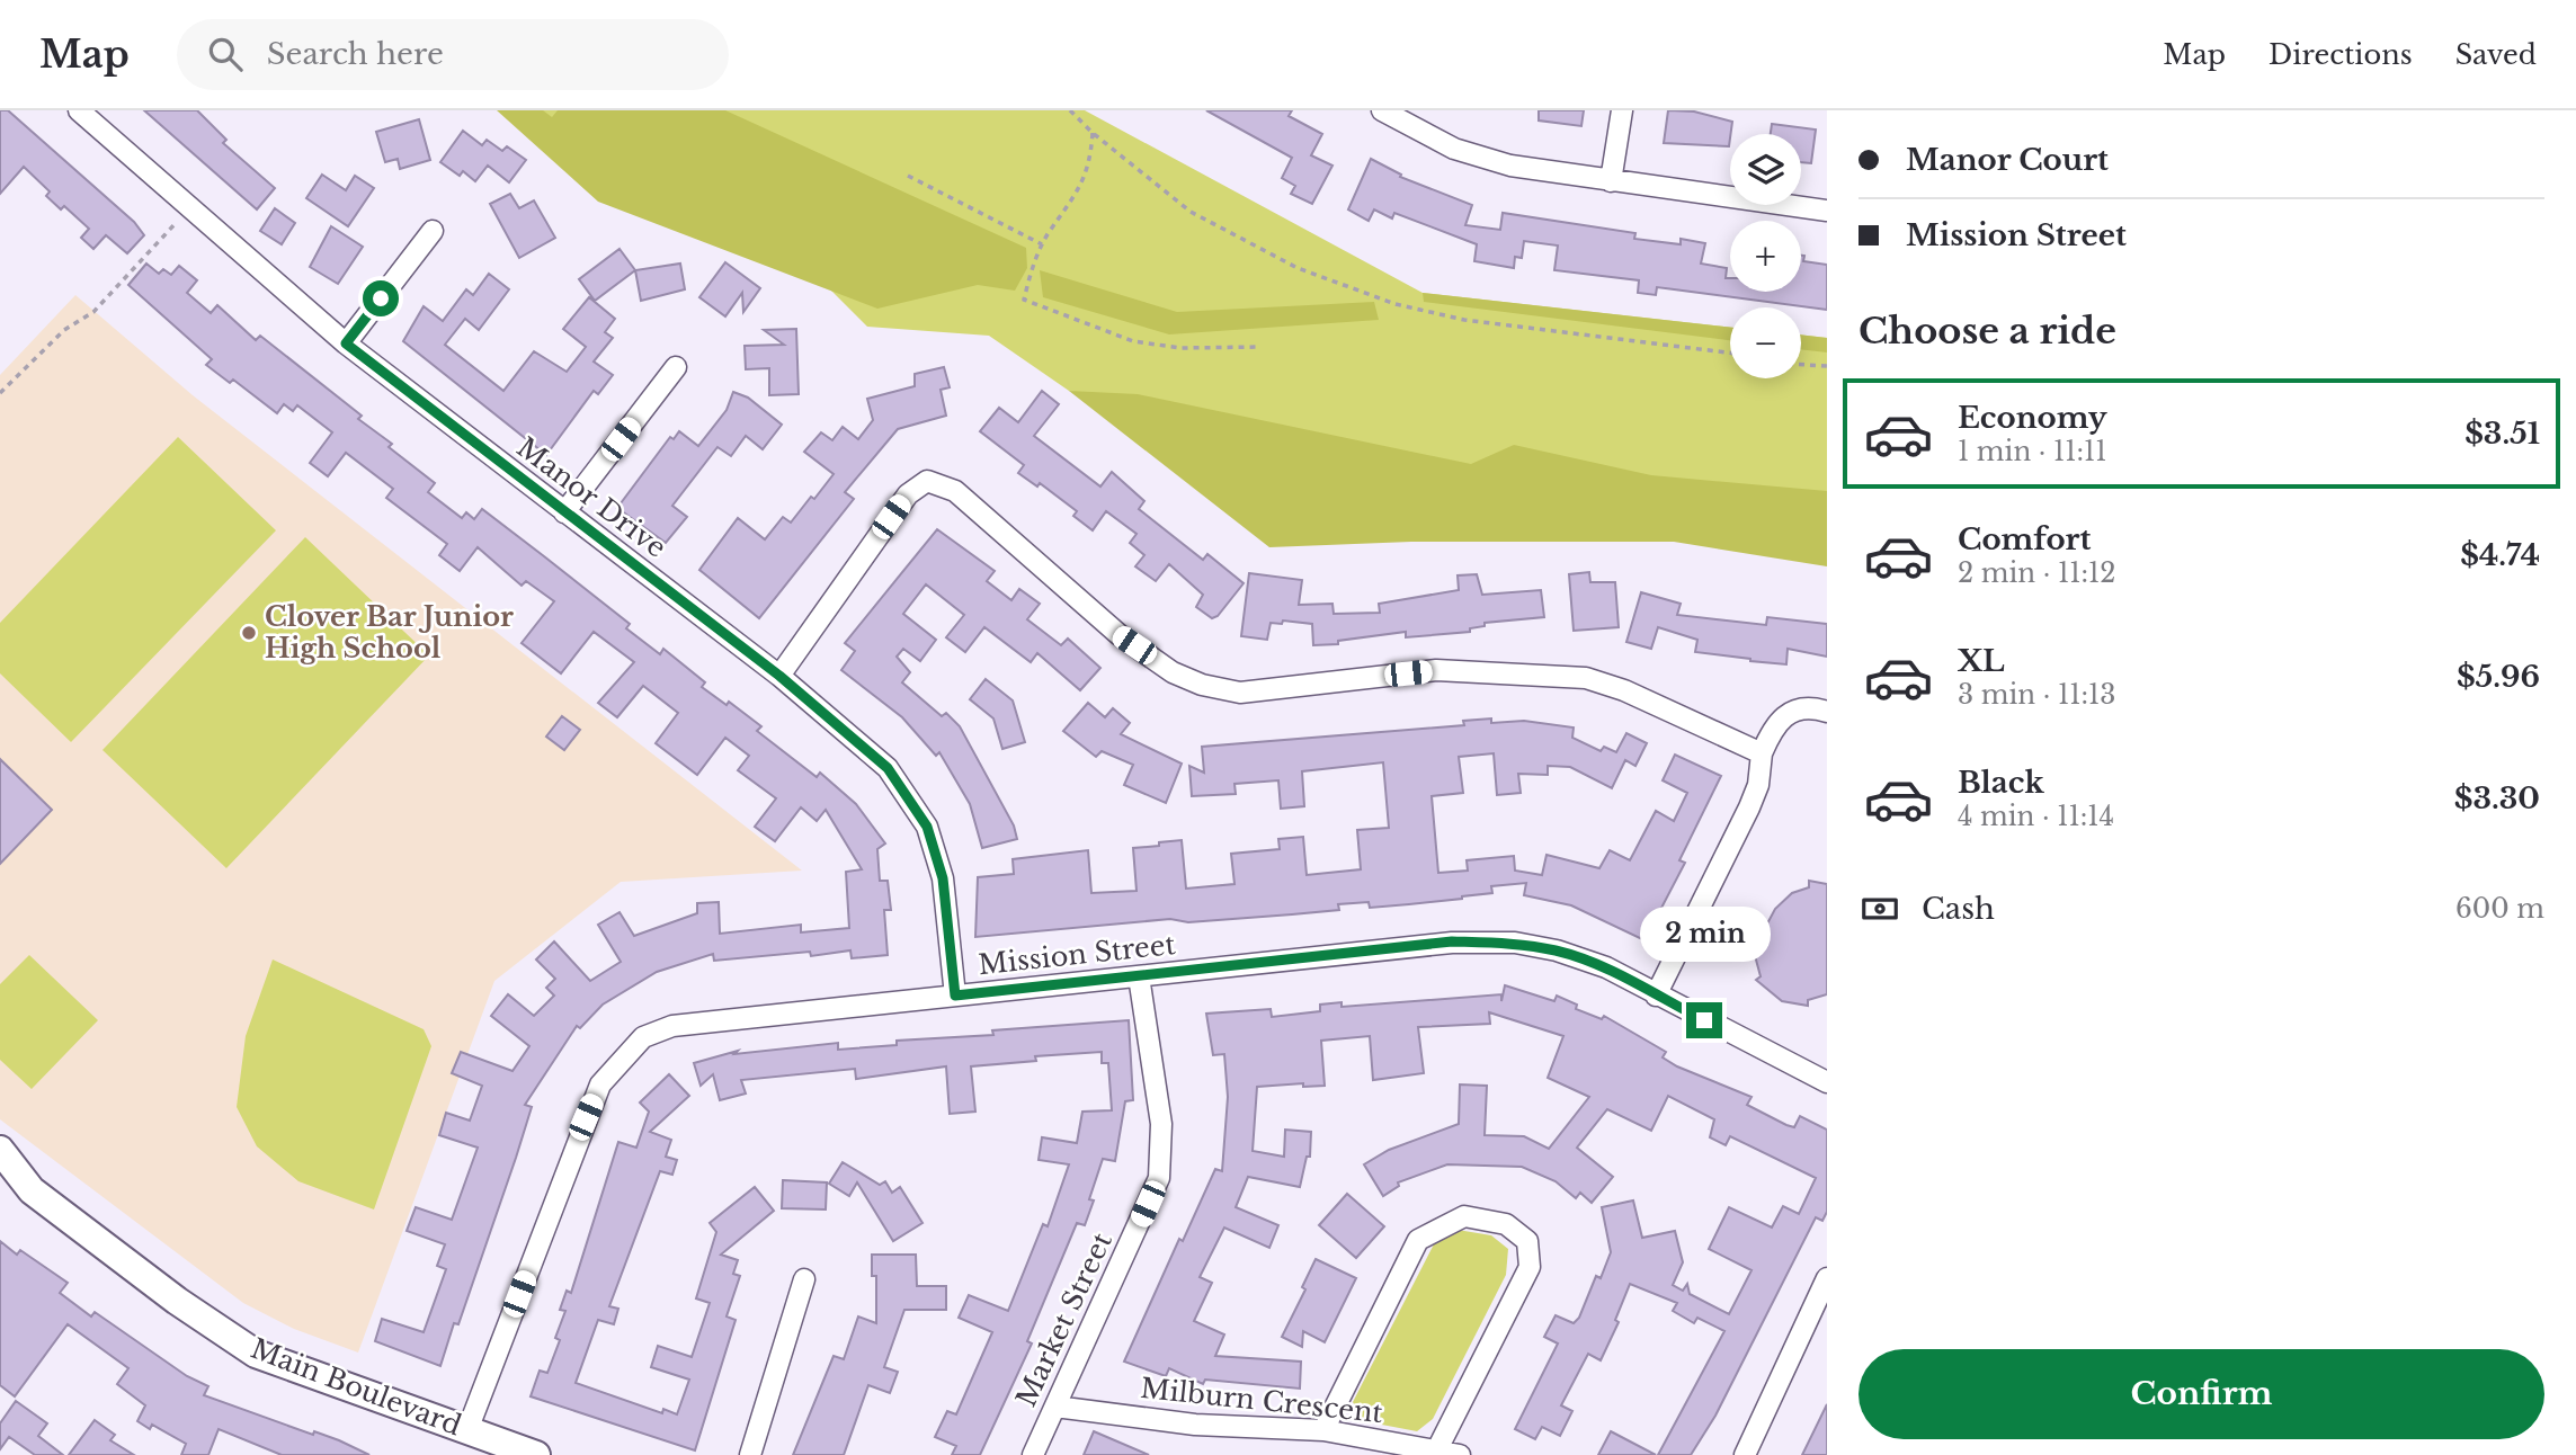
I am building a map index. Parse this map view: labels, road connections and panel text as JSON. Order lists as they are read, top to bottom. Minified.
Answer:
{"streets":{"street":["Manor Drive","Mission Street","Market Street","Main Boulevard","Milburn Crescent"]},"crossings":[["Manor Drive","Mission Street"],["Mission Street","Market Street"],["Mission Street","Main Boulevard"],["Market Street","Milburn Crescent"]],"places":["Clover Bar Junior High School"],"page":{"header":"Map","search":"Search here","nav":["Map","Directions","Saved"],"banner":["Manor Court","Mission Street"],"map_buttons":["+","−"],"heading":"Choose a ride","list":[{"name":"Economy","note":"1 min · 11:11","value":"$3.51"},{"name":"Comfort","note":"2 min · 11:12","value":"$4.74"},{"name":"XL","note":"3 min · 11:13","value":"$5.96"},{"name":"Black","note":"4 min · 11:14","value":"$3.30"}],"pay":["Cash","600 m"],"bubble":"2 min","buttons":"Confirm"}}
